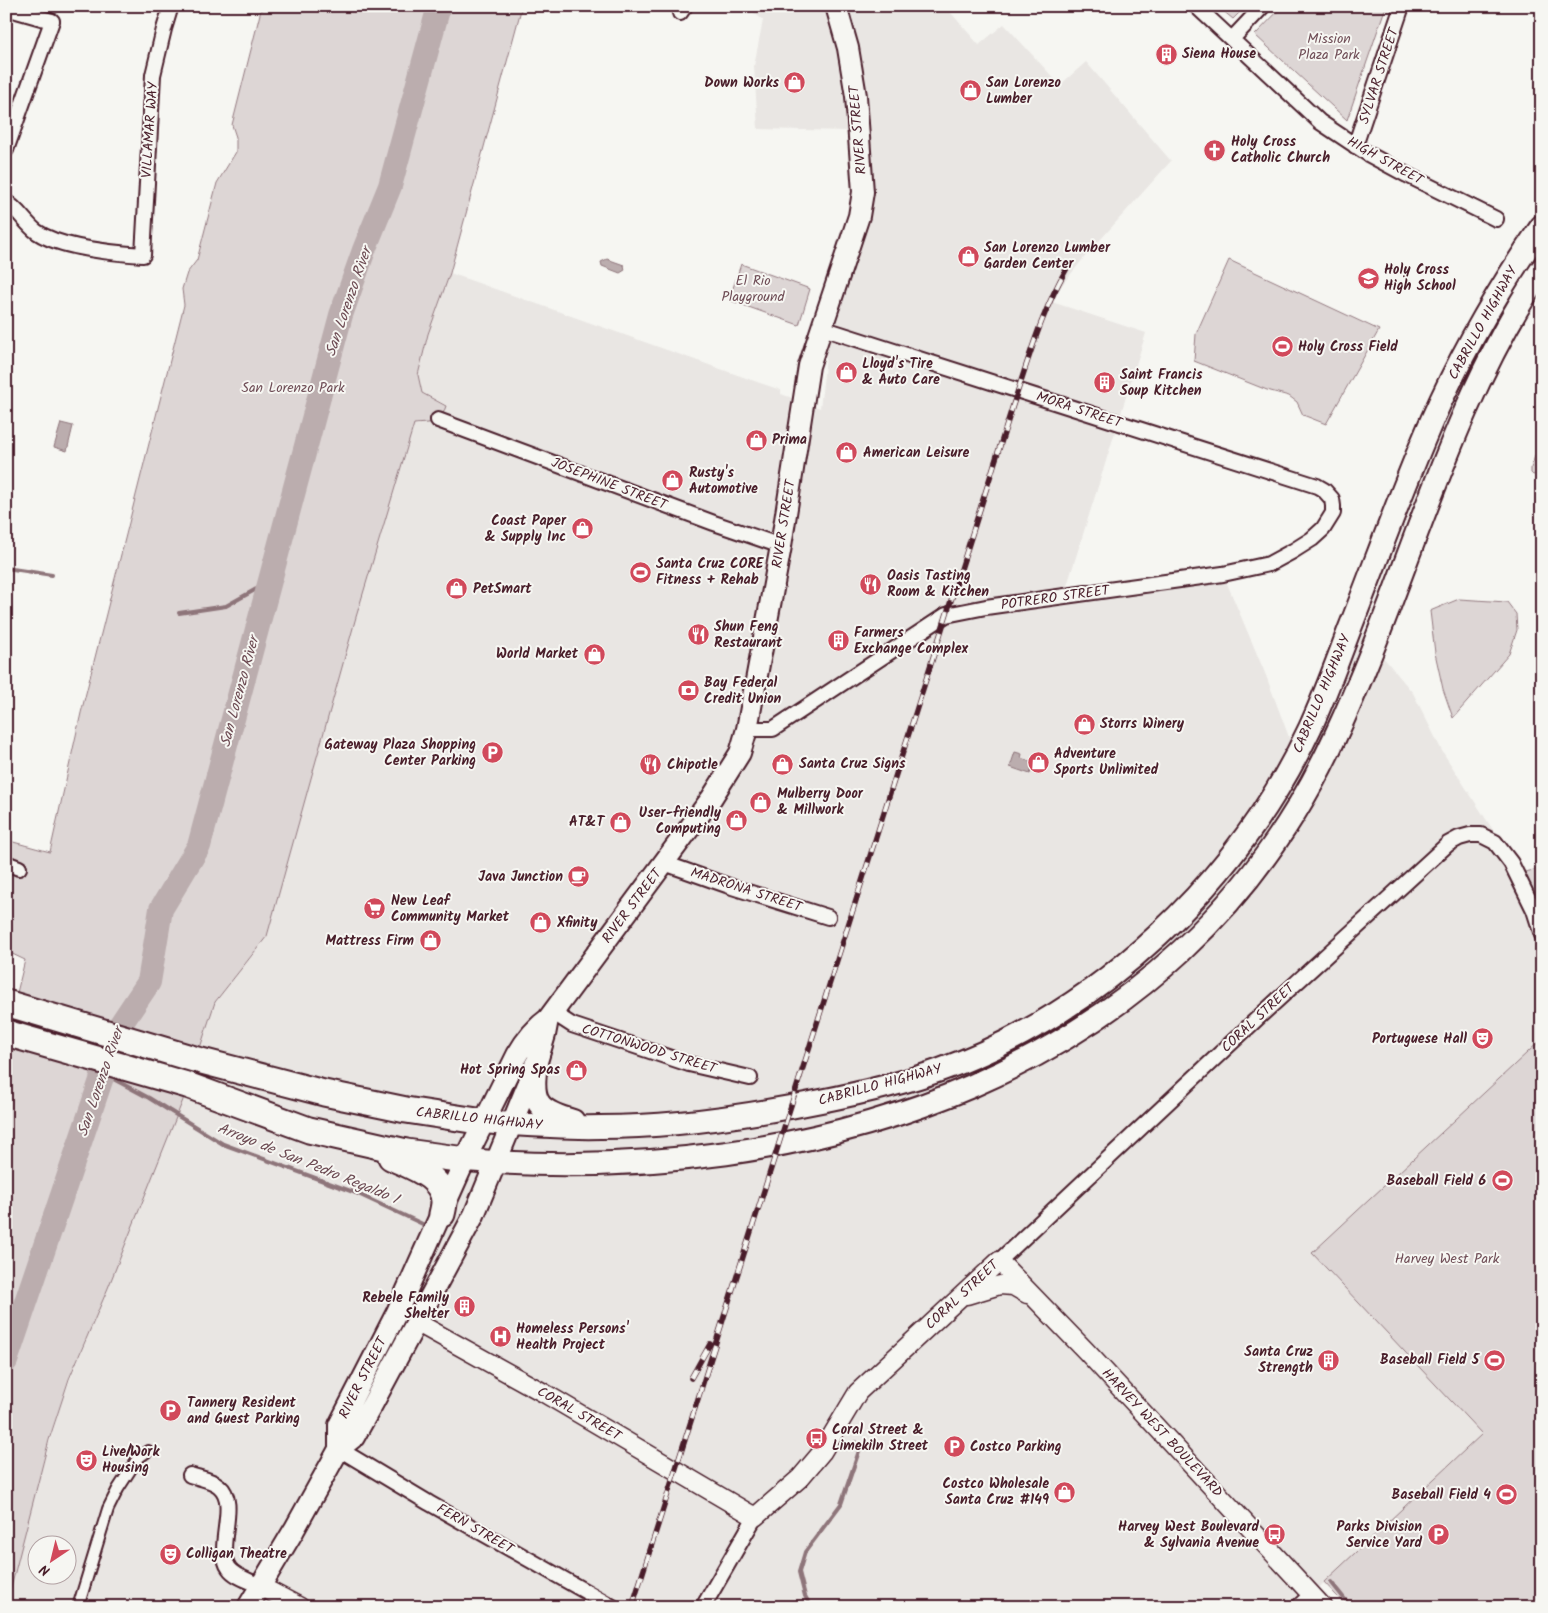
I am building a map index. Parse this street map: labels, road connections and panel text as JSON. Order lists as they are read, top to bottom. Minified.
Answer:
{"streets":{"highway":["CABRILLO HIGHWAY"],"main road":["RIVER STREET"],"street":["SYLVAR STREET","VILLAMAR WAY","HIGH STREET","MORA STREET","JOSEPHINE STREET","POTRERO STREET","MADRONA STREET","CORAL STREET","COTTONWOOD STREET","HARVEY WEST BOULEVARD","FERN STREET"]},"crossings":[["SYLVAR STREET","HIGH STREET"],["RIVER STREET","CABRILLO HIGHWAY"],["RIVER STREET","MORA STREET"],["RIVER STREET","JOSEPHINE STREET"],["RIVER STREET","POTRERO STREET"],["RIVER STREET","MADRONA STREET"],["RIVER STREET","CORAL STREET"],["RIVER STREET","COTTONWOOD STREET"],["RIVER STREET","FERN STREET"],["MORA STREET","POTRERO STREET"],["CORAL STREET","HARVEY WEST BOULEVARD"]],"water":["San Lorenzo River","Arroyo de San Pedro Regaldo 1"],"parks":["Mission Plaza Park","El Rio Playground","San Lorenzo Park","Harvey West Park"],"places":{"building":["Siena House","Saint Francis Soup Kitchen","Farmers Exchange Complex","Rebele Family Shelter","Santa Cruz Strength"],"shop":["Down Works","San Lorenzo Lumber","San Lorenzo Lumber Garden Center","Lloyd's Tire & Auto Care","Prima","American Leisure","Rusty's Automotive","Coast Paper & Supply Inc","PetSmart","World Market","Storrs Winery","Adventure Sports Unlimited","Santa Cruz Signs","Mulberry Door & Millwork","User-friendly Computing","AT&T","Xfinity","Mattress Firm","Hot Spring Spas","Costco Wholesale Santa Cruz #149"],"church":["Holy Cross Catholic Church"],"school or university":["Holy Cross High School"],"sports":["Holy Cross Field","Santa Cruz CORE Fitness + Rehab","Baseball Field 6","Baseball Field 5","Baseball Field 4"],"restaurant":["Oasis Tasting Room & Kitchen","Shun Feng Restaurant","Chipotle"],"bank":["Bay Federal Credit Union"],"parking":["Gateway Plaza Shopping Center Parking","Tannery Resident and Guest Parking","Costco Parking","Parks Division Service Yard"],"cafe":["Java Junction"],"supermarket":["New Leaf Community Market"],"theatre":["Portuguese Hall","Live/Work Housing","Colligan Theatre"],"hospital":["Homeless Persons' Health Project"],"bus stop":["Coral Street & Limekiln Street","Harvey West Boulevard & Sylvania Avenue"]},"north":"bottom left"}
